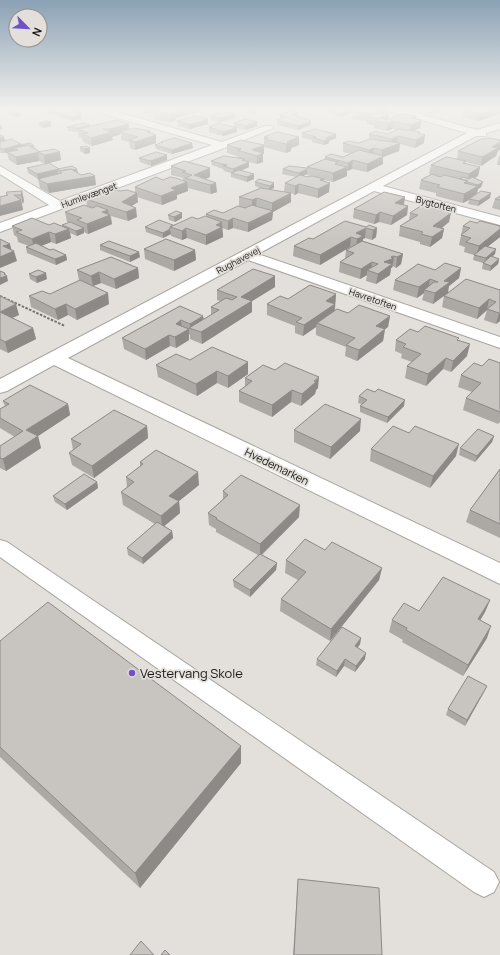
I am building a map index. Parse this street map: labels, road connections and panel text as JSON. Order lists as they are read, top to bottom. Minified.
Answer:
{"streets":{"street":["Humlevænget","Bygtoften","Rughavevej","Havretoften","Hvedemarken"]},"crossings":[["Bygtoften","Rughavevej"],["Rughavevej","Havretoften"],["Rughavevej","Hvedemarken"]],"places":["Vestervang Skole"],"north":"bottom right"}
